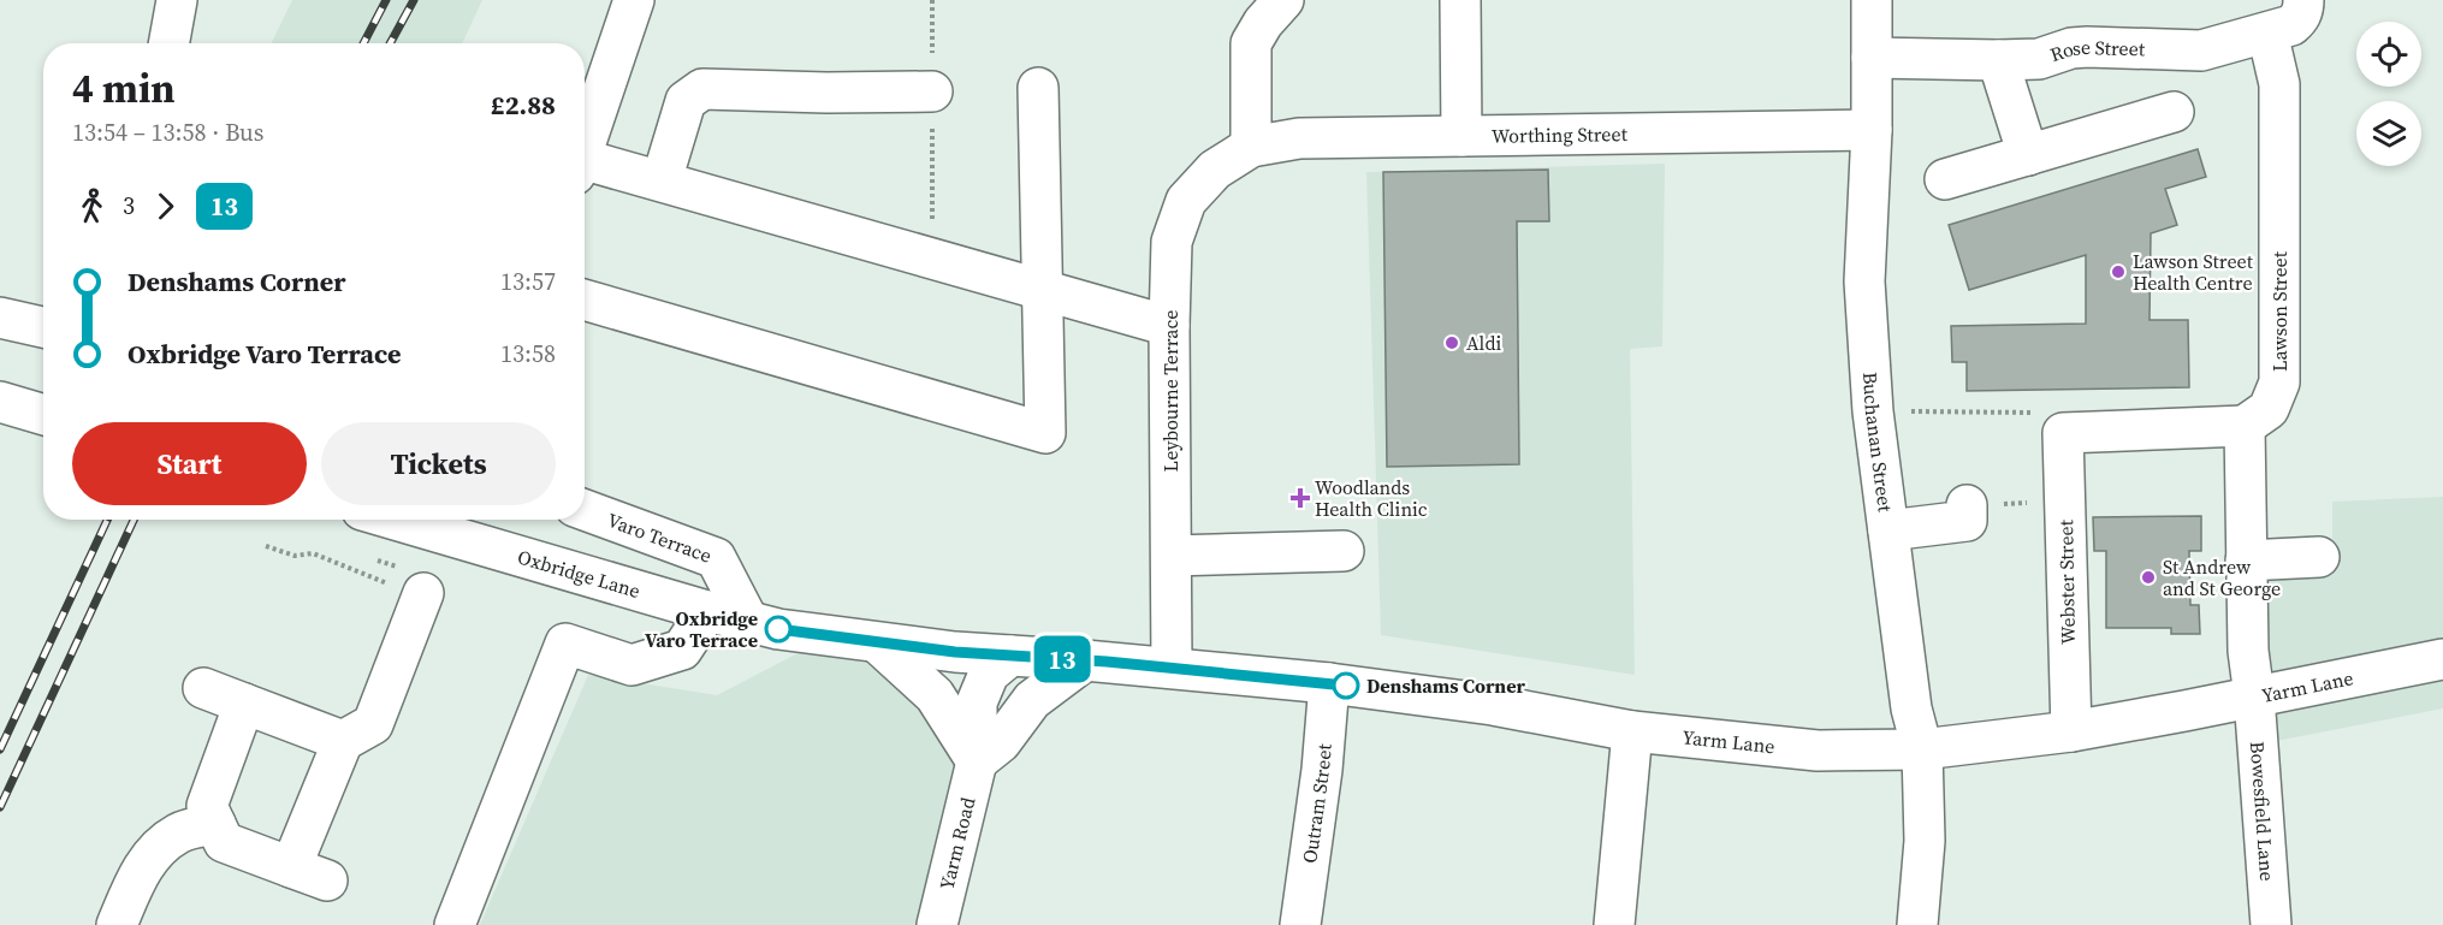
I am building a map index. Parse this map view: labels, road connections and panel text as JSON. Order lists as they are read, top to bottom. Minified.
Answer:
{"streets":{"street":["Rose Street","Worthing Street","Lawson Street","Leybourne Terrace","Buchanan Street","Varo Terrace","Oxbridge Lane","Webster Street","Yarm Lane","Outram Street","Bowesfield Lane","Yarm Road"]},"crossings":[["Rose Street","Lawson Street"],["Rose Street","Buchanan Street"],["Worthing Street","Leybourne Terrace"],["Worthing Street","Buchanan Street"],["Leybourne Terrace","Yarm Lane"],["Buchanan Street","Yarm Lane"],["Varo Terrace","Oxbridge Lane"],["Oxbridge Lane","Yarm Lane"],["Oxbridge Lane","Yarm Road"],["Webster Street","Yarm Lane"],["Yarm Lane","Outram Street"],["Yarm Lane","Bowesfield Lane"],["Yarm Lane","Yarm Road"]],"places":{"other":["Lawson Street Health Centre","Aldi","St Andrew and St George","Oxbridge Varo Terrace","Denshams Corner"],"health":["Woodlands Health Clinic"]},"lines":["bus line 13"],"page":{"on_map":"13","heading":["4 min","13:54 – 13:58 · Bus","£2.88"],"legs":["3","13"],"list":[{"name":"Denshams Corner","value":"13:57"},{"name":"Oxbridge Varo Terrace","value":"13:58"}],"buttons":["Start","Tickets"]}}
